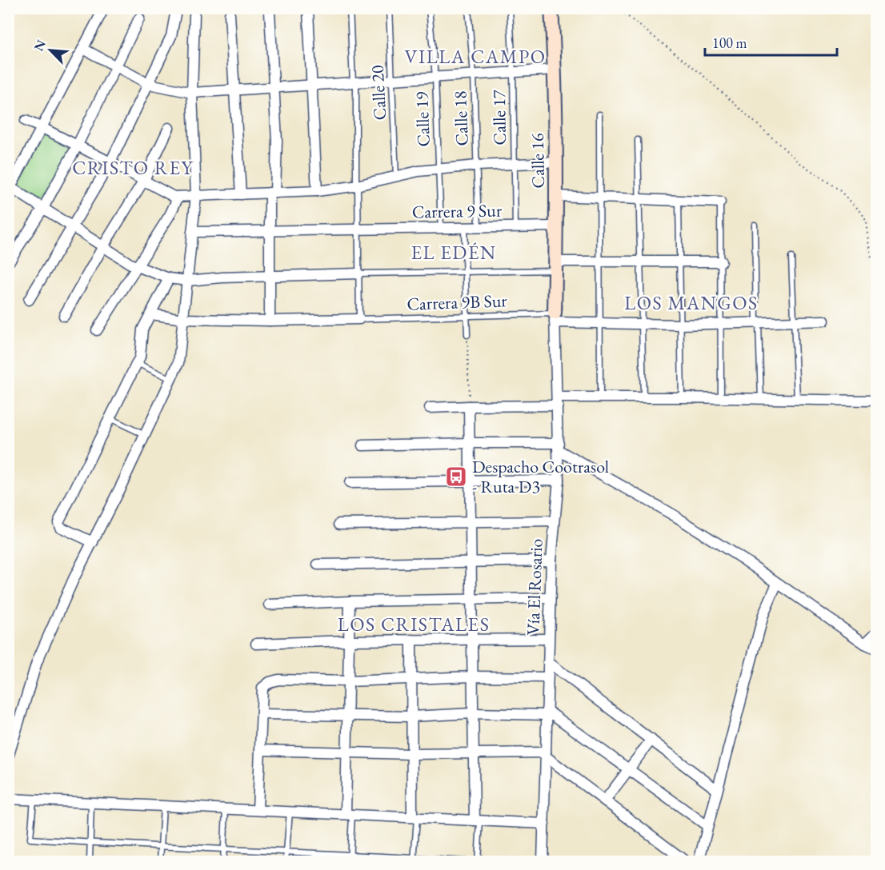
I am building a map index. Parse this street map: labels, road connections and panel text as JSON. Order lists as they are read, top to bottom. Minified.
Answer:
{"streets":{"street":["Calle 16","Carrera 9 Sur","Vía El Rosario"],"lane":["Calle 20","Calle 17","Calle 18","Calle 19","Carrera 9B Sur"]},"crossings":[["Calle 17","Carrera 9 Sur"],["Calle 18","Carrera 9 Sur"],["Calle 19","Carrera 9 Sur"],["Calle 16","Carrera 9 Sur"],["Calle 16","Carrera 9B Sur"],["Calle 16","Vía El Rosario"],["Carrera 9B Sur","Vía El Rosario"]],"districts":["VILLA CAMPO","CRISTO REY","EL EDÉN","LOS MANGOS","LOS CRISTALES"],"places":{"bus stop":["Despacho Cootrasol - Ruta D3"]},"scale_bar":"100 m","north":"top left"}
